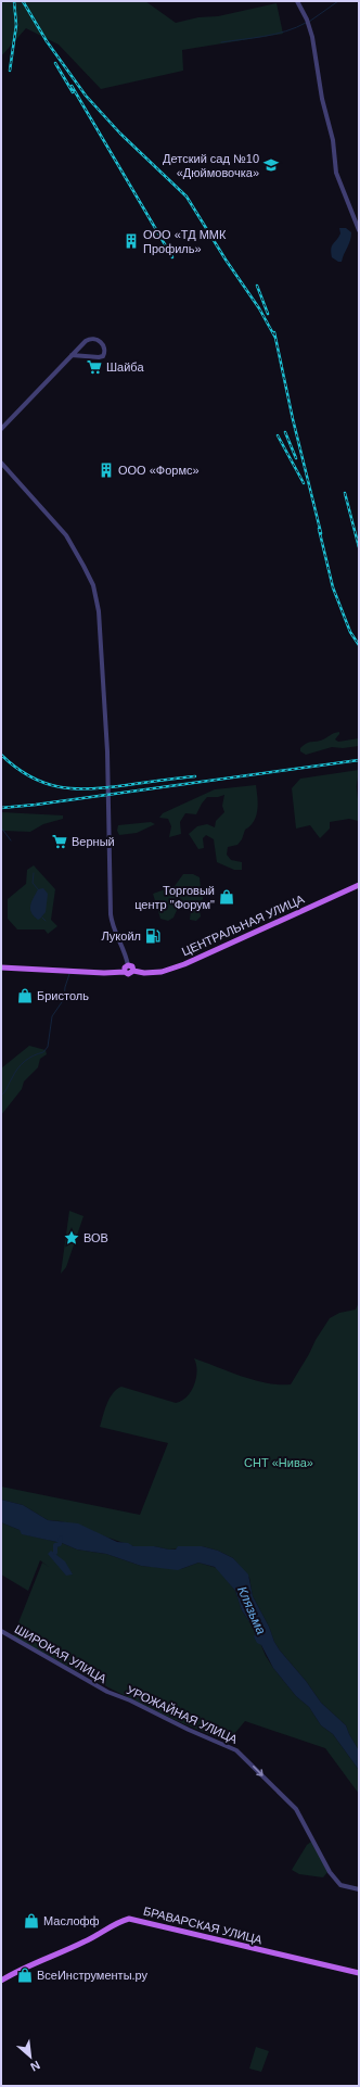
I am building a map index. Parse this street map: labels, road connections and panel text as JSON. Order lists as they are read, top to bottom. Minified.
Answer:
{"streets":{"main road":["ЦЕНТРАЛЬНАЯ УЛИЦА","БРАВАРСКАЯ УЛИЦА"],"street":["ШИРОКАЯ УЛИЦА","УРОЖАЙНАЯ УЛИЦА"]},"crossings":[["ШИРОКАЯ УЛИЦА","УРОЖАЙНАЯ УЛИЦА"]],"one_way":["УРОЖАЙНАЯ УЛИЦА"],"water":["Клязьма"],"parks":["СНТ «Нива»"],"places":{"school or university":["Детский сад №10 «Дюймовочка»"],"building":["ООО «ТД ММК Профиль»","ООО «Формс»"],"supermarket":["Шайба","Верный"],"shop":["Торговый центр \"Форум\"","Бристоль","Маслофф","ВсеИнструменты.ру"],"fuel station":["Лукойл"],"place":["ВОВ"]},"north":"bottom right"}
